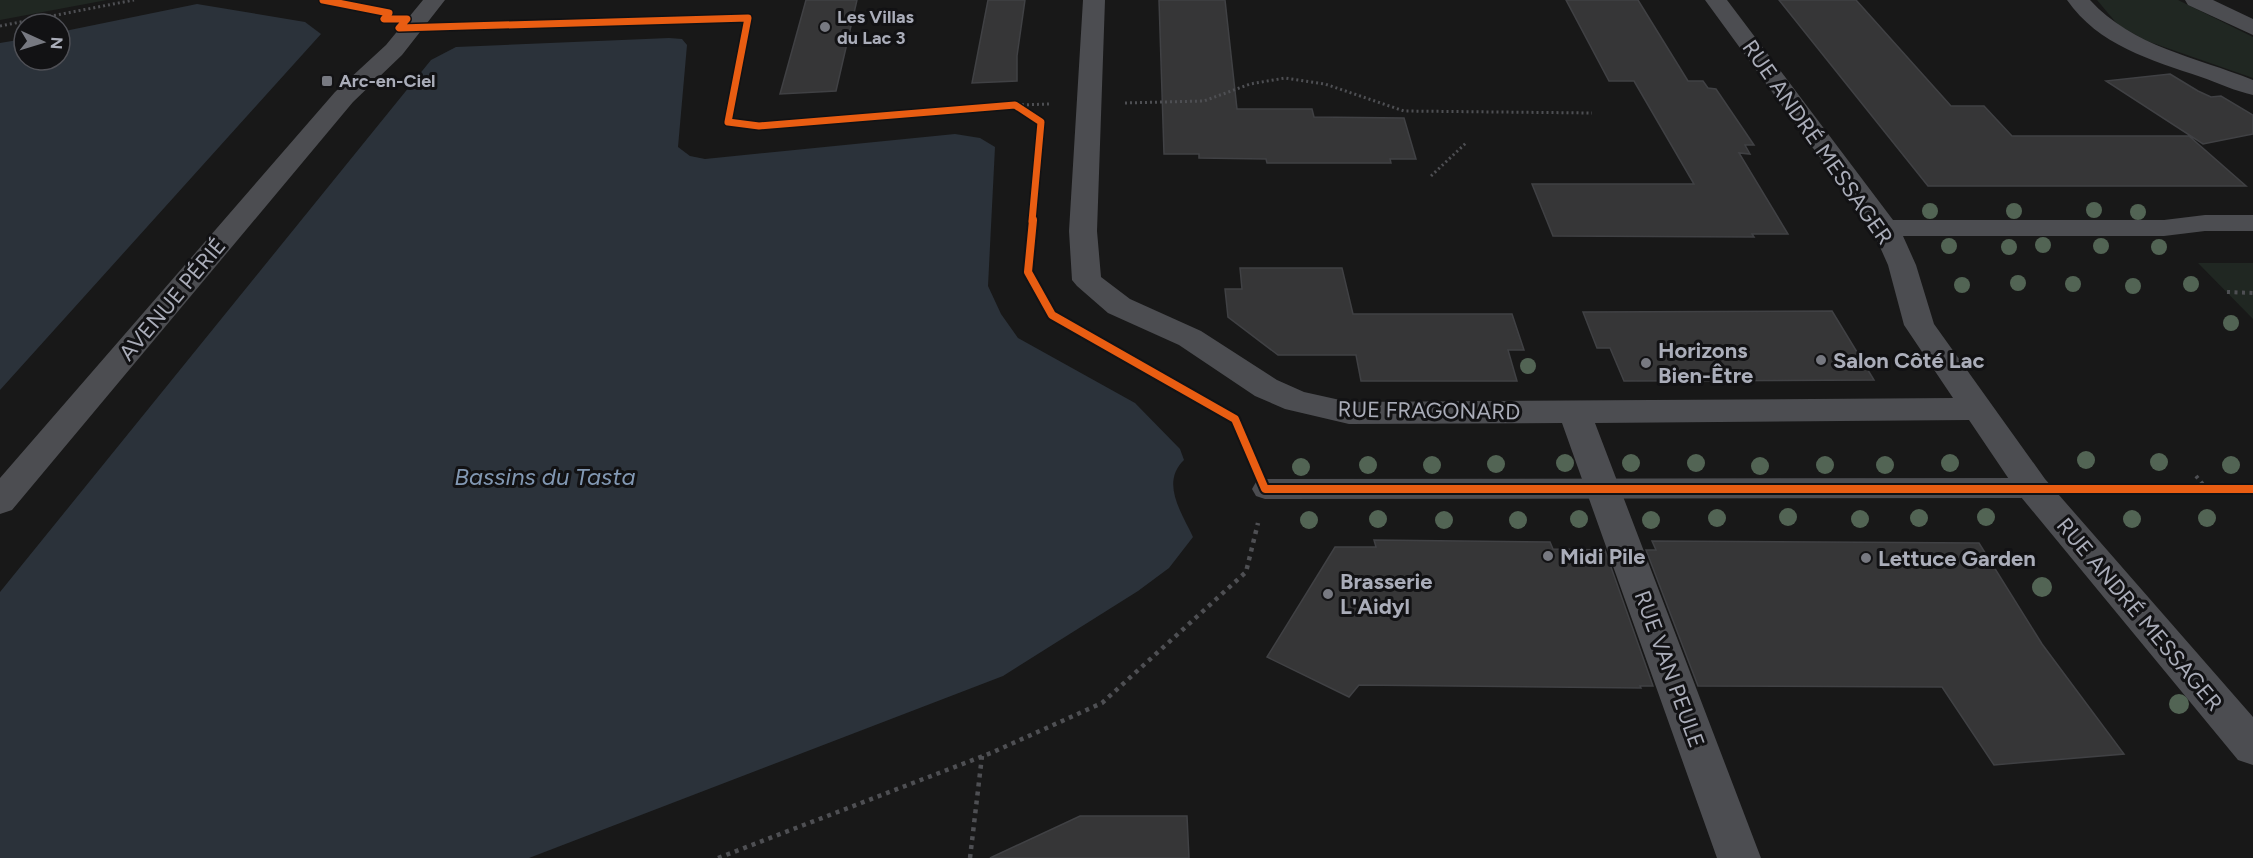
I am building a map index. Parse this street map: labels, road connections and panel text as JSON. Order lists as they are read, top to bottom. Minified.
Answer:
{"streets":{"street":["RUE ANDRÉ MESSAGER","AVENUE PÉRIÉ","RUE FRAGONARD","RUE VAN PEULE"]},"crossings":[["RUE ANDRÉ MESSAGER","RUE FRAGONARD"],["RUE FRAGONARD","RUE VAN PEULE"]],"water":["Bassins du Tasta"],"places":{"other":["Les Villas du Lac 3","Salon Côté Lac","Horizons Bien-Être","Midi Pile","Lettuce Garden","Brasserie L'Aidyl"],"transit":["Arc-en-Ciel"]},"north":"right"}
